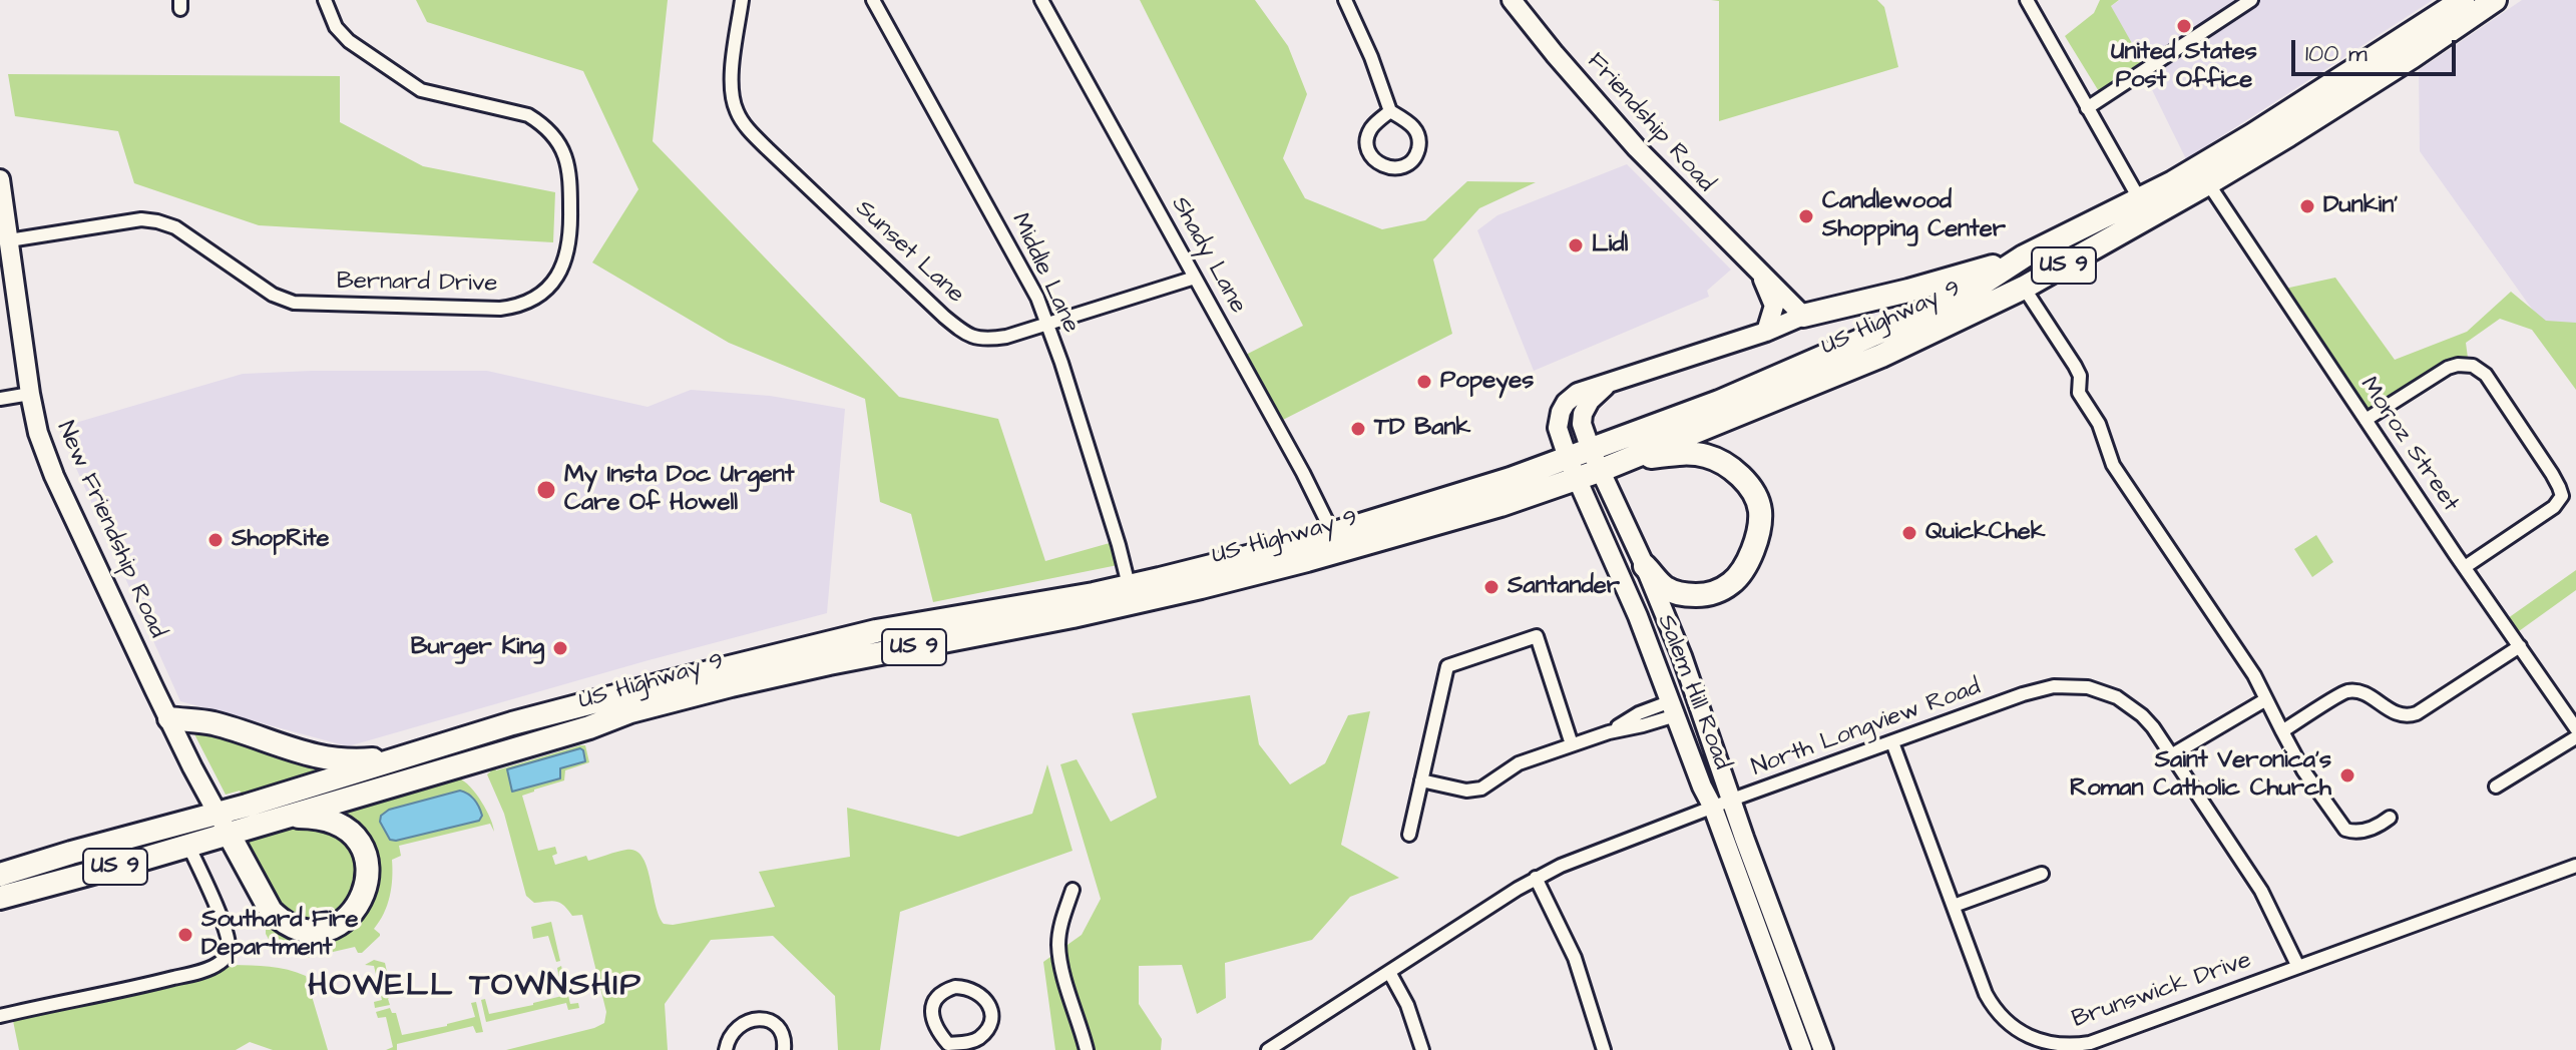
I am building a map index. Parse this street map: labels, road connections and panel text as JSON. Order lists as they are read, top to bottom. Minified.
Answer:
{"streets":{"highway":["US 9","US Highway 9"],"street":["Friendship Road","Sunset Lane","Shady Lane","Middle Lane","Bernard Drive","Moroz Street","New Friendship Road","Salem Hill Road","North Longview Road","Brunswick Drive"]},"crossings":[["Friendship Road","Salem Hill Road"],["Sunset Lane","Shady Lane"],["Sunset Lane","Middle Lane"],["Shady Lane","US Highway 9"],["Middle Lane","US Highway 9"],["Bernard Drive","New Friendship Road"],["US Highway 9","Moroz Street"],["US Highway 9","New Friendship Road"],["US Highway 9","Salem Hill Road"],["Salem Hill Road","North Longview Road"],["North Longview Road","Brunswick Drive"]],"districts":["HOWELL TOWNSHIP"],"places":["United States Post Office","Dunkin'","Candlewood Shopping Center","Lidl","Popeyes","TD Bank","My Insta Doc Urgent Care Of Howell","QuickChek","ShopRite","Santander","Burger King","Saint Veronica's Roman Catholic Church","Southard Fire Department"],"scale_bar":"100 m"}
